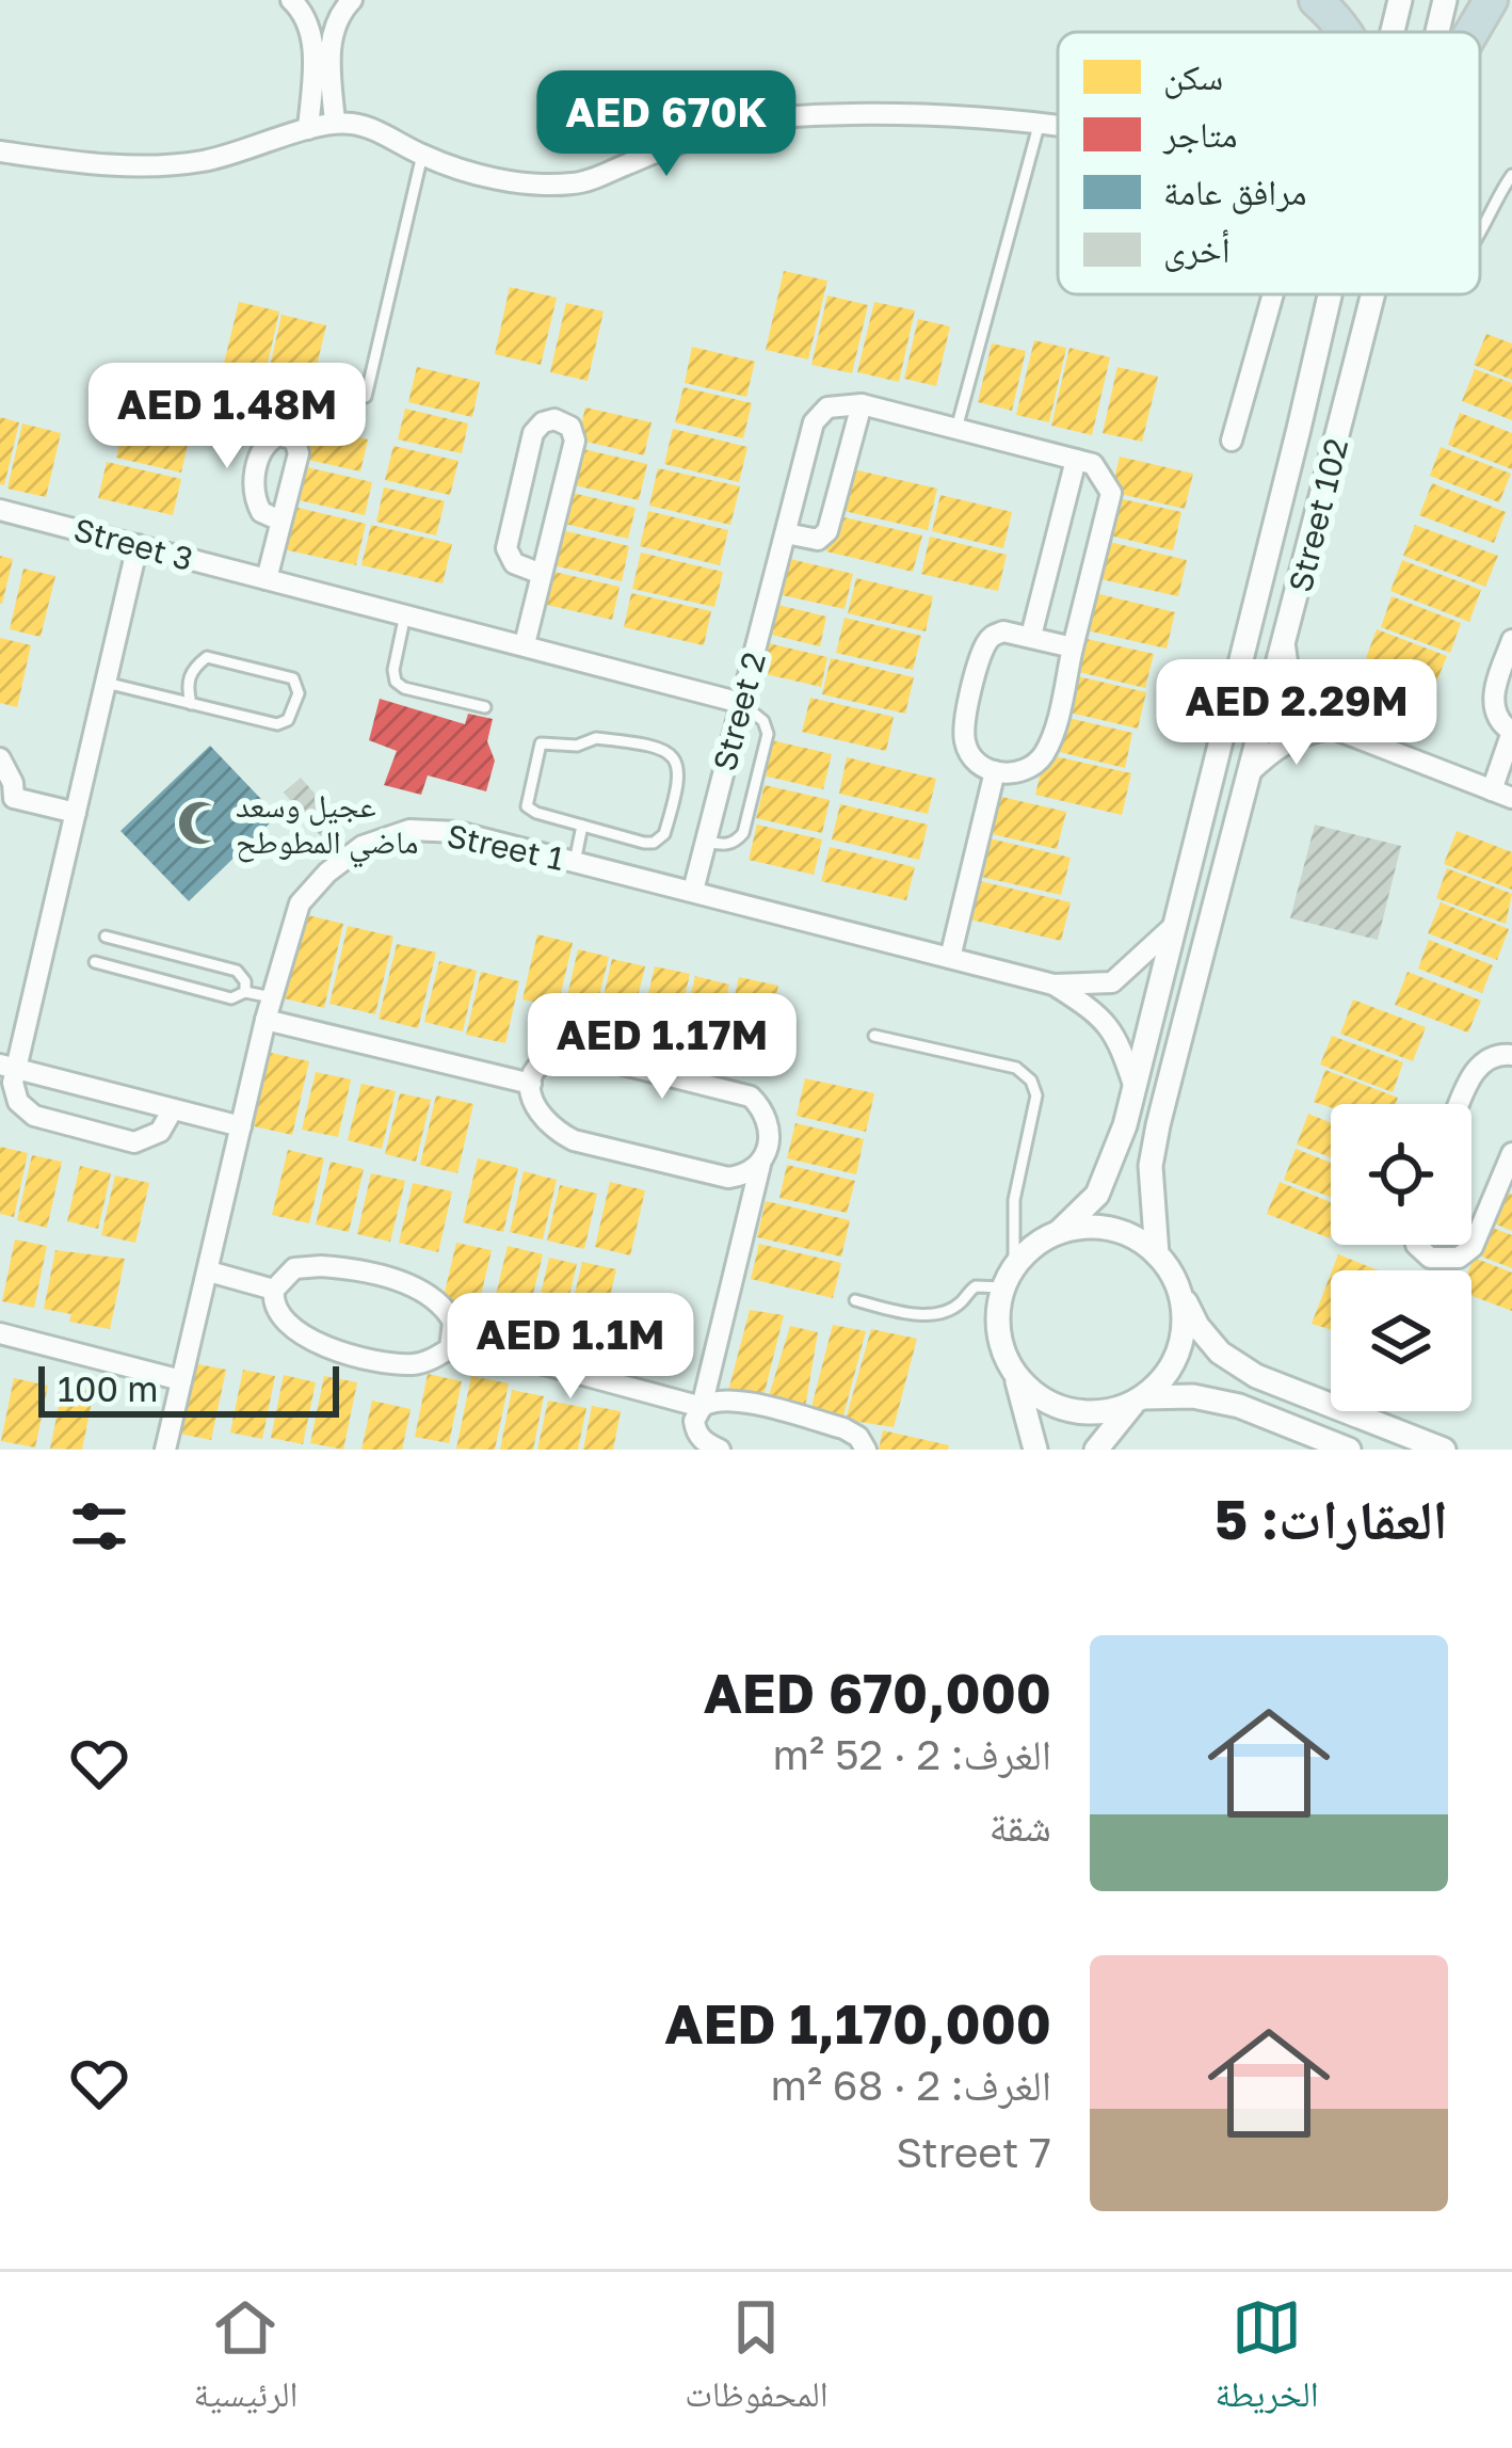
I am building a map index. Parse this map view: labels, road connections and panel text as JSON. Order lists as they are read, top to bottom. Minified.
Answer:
{"streets":{"street":["Street 102","Street 3","Street 2","Street 1"]},"crossings":[["Street 102","Street 1"],["Street 3","Street 2"],["Street 2","Street 1"]],"places":{"mosque":["عجيل وسعد ماضي المطوطح"]},"legend":["سكن","متاجر","مرافق عامة","أخرى"],"scale_bar":"100 m","page":{"price":["AED 670K","AED 1.48M","AED 2.29M","AED 1.17M","AED 1.1M"],"scale":"100 m","heading":"العقارات: 5","list":[{"name":"AED 670,000","note":"الغرف: 2 · 52 m² · شقة"},{"name":"AED 1,170,000","note":"الغرف: 2 · 68 m² · Street 7"}],"tabs":["الخريطة","المحفوظات","الرئيسية"]}}
